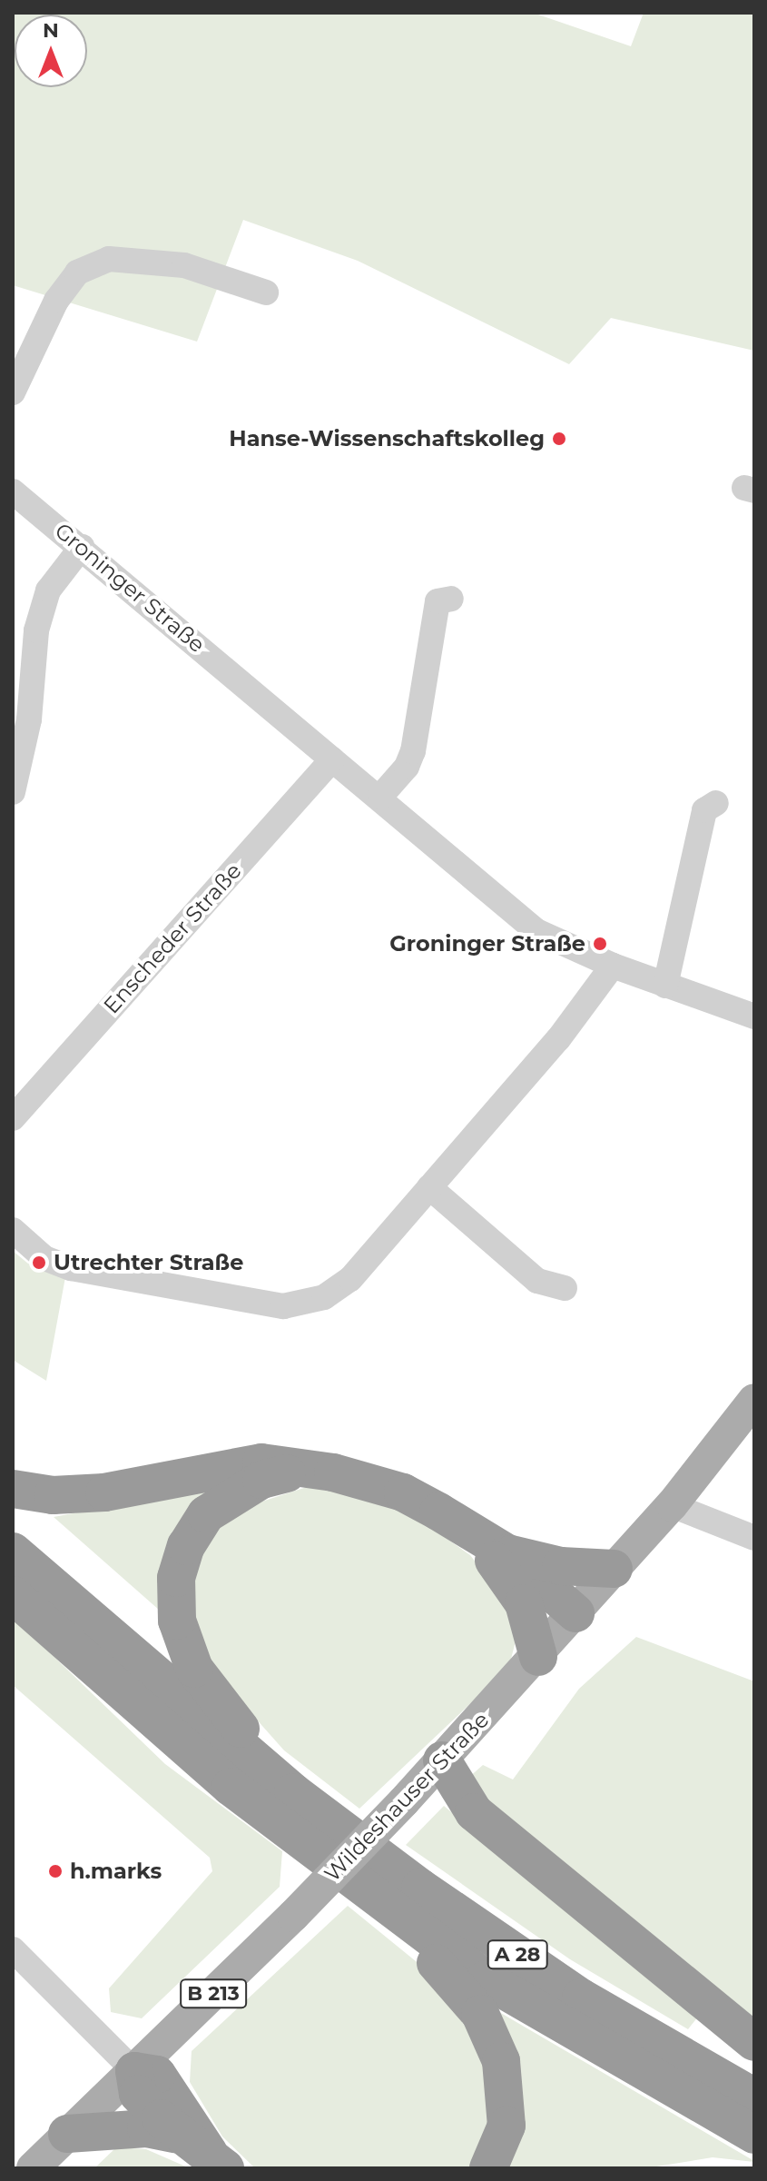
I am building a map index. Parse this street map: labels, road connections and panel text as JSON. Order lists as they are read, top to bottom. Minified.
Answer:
{"streets":{"highway":["A 28"],"main road":["Wildeshauser Straße","B 213"],"street":["Groninger Straße","Enscheder Straße"]},"crossings":[["Groninger Straße","Enscheder Straße"]],"places":["Hanse-Wissenschaftskolleg","Groninger Straße","Utrechter Straße","h.marks"],"north":"top"}
